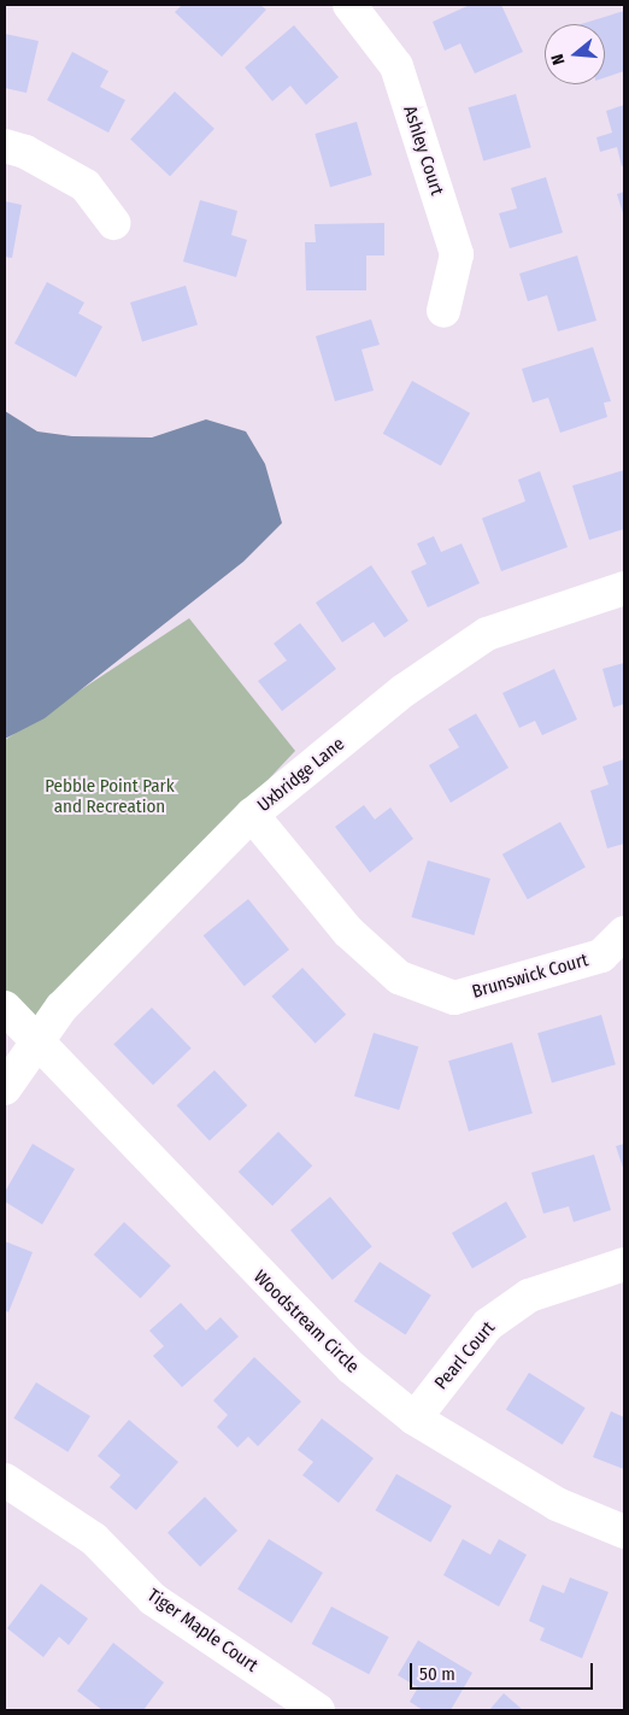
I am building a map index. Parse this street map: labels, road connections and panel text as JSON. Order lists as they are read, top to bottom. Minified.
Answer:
{"streets":{"street":["Ashley Court","Uxbridge Lane","Brunswick Court","Woodstream Circle","Pearl Court","Tiger Maple Court"]},"crossings":[["Uxbridge Lane","Brunswick Court"],["Uxbridge Lane","Woodstream Circle"],["Woodstream Circle","Pearl Court"]],"parks":["Pebble Point Park and Recreation"],"scale_bar":"50 m","north":"left"}
